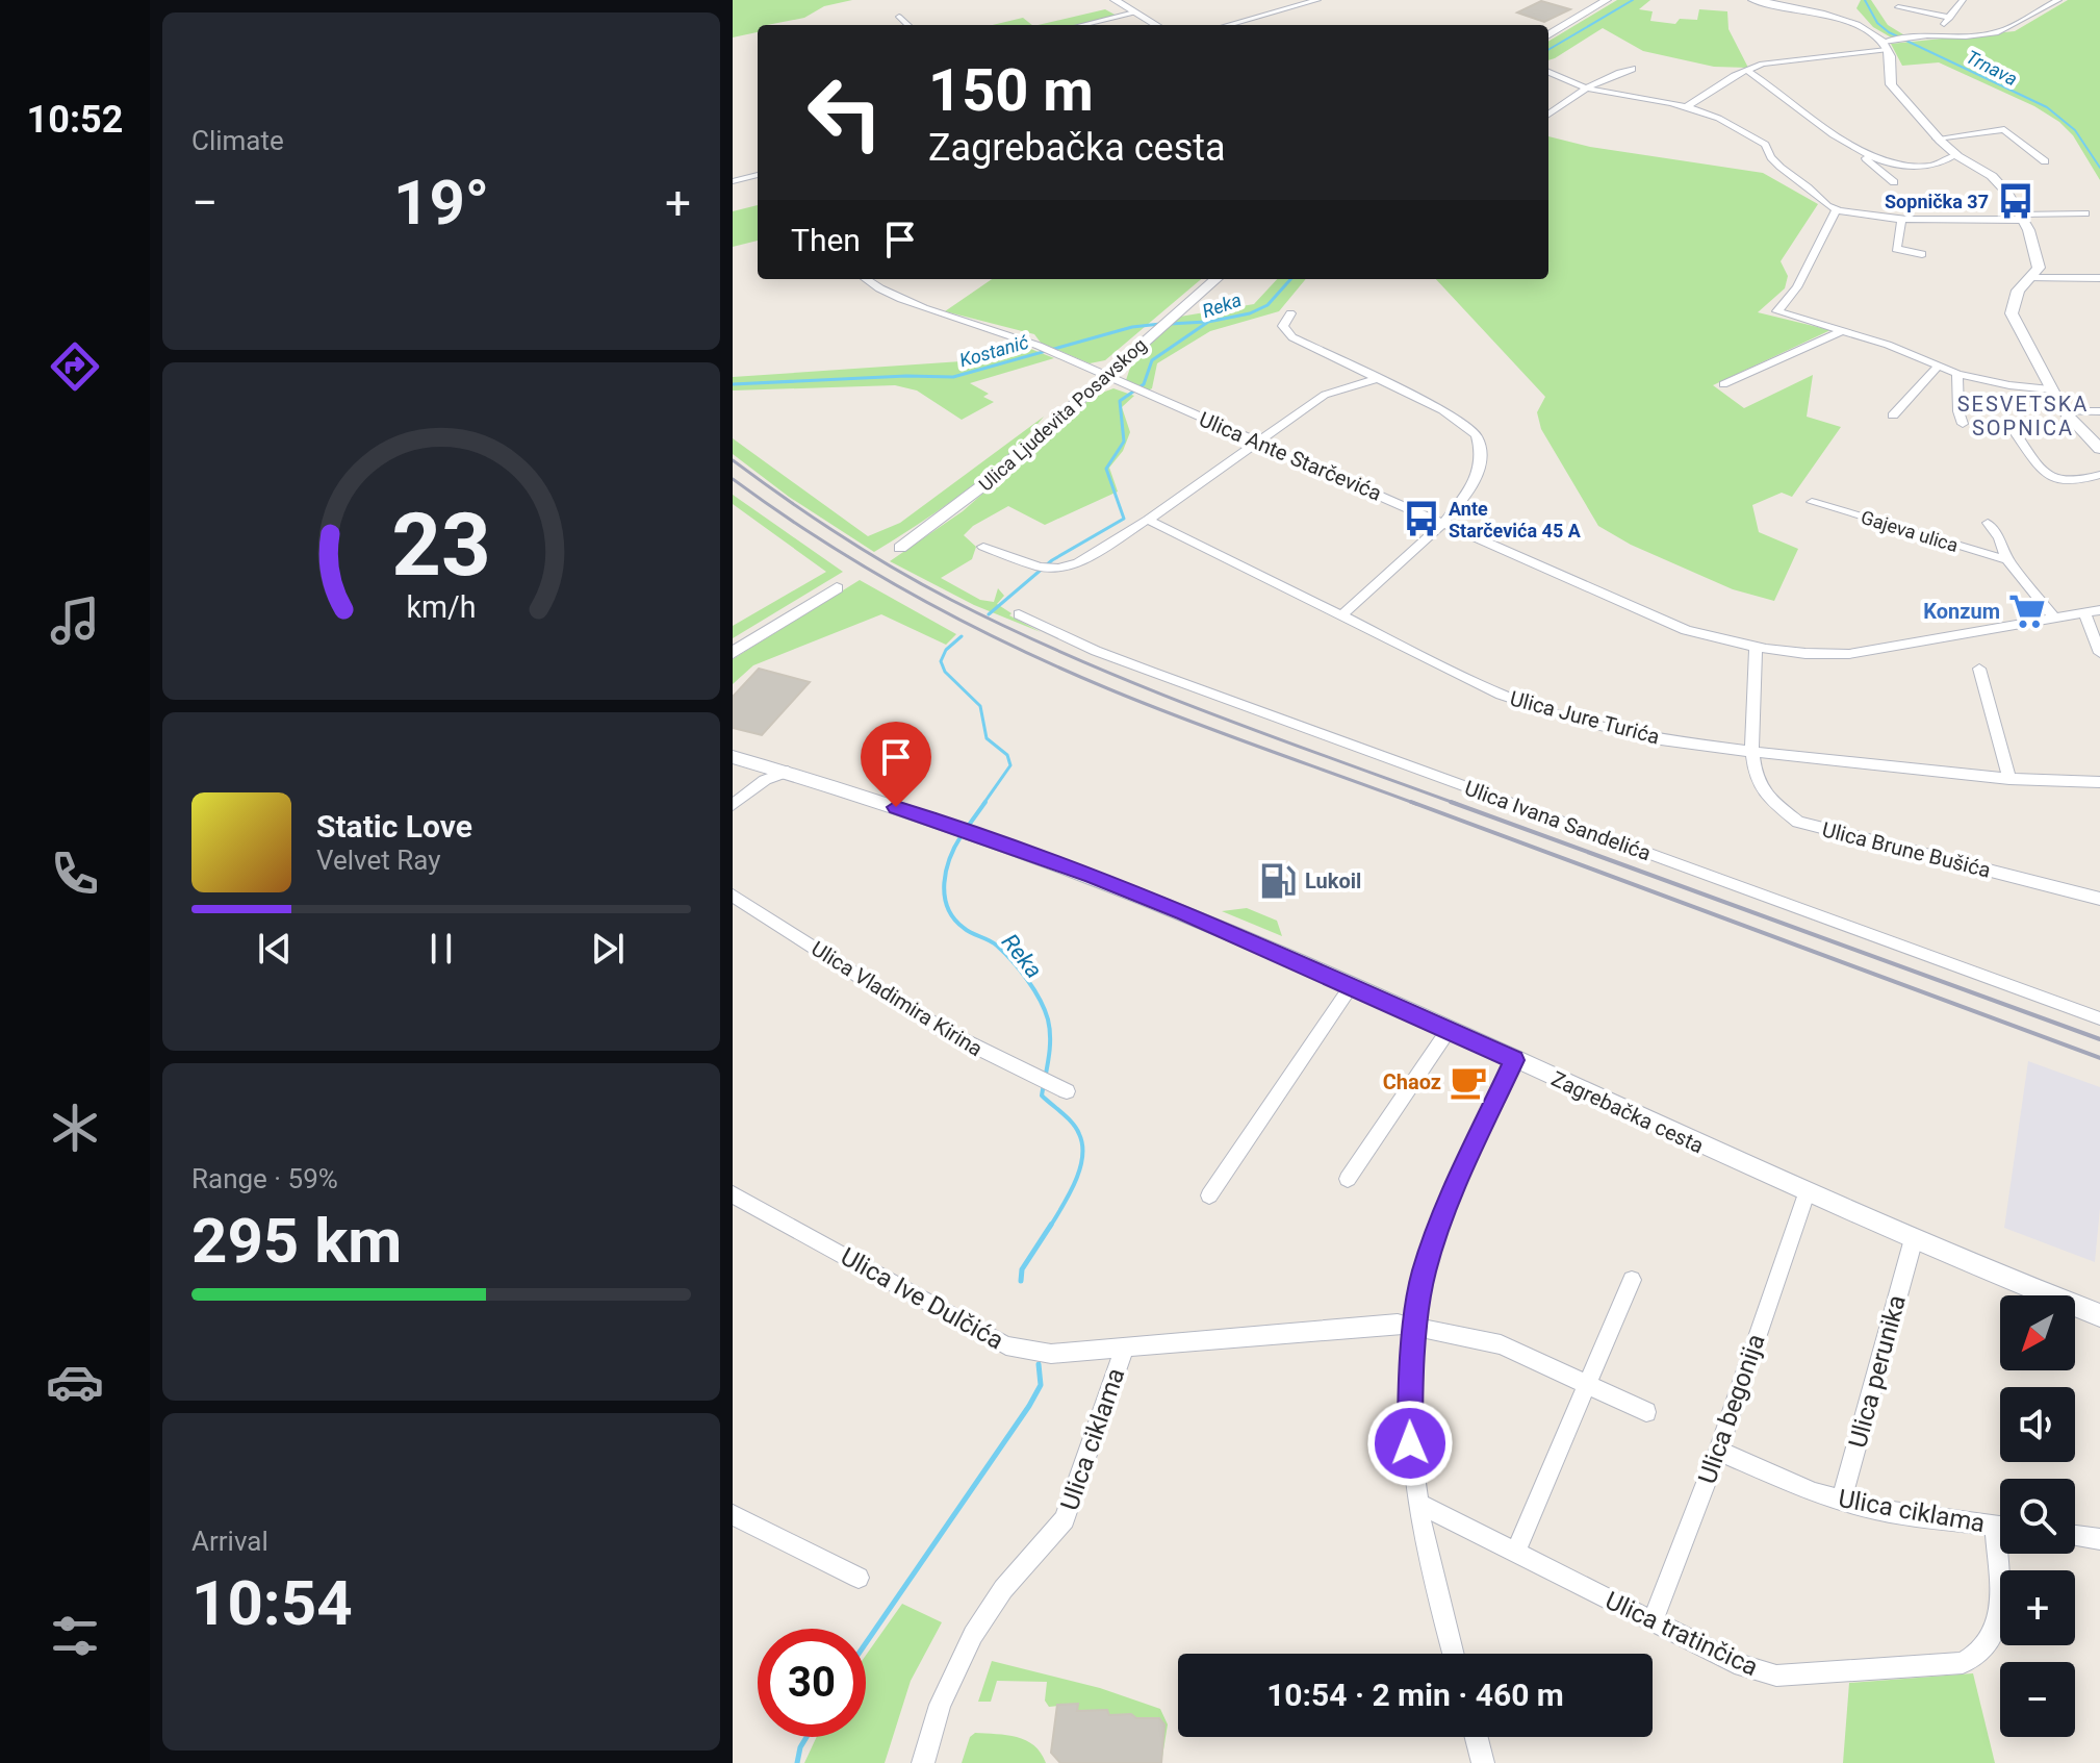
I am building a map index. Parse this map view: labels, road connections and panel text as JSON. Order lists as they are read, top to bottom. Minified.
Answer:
{"streets":{"main road":["Ulica Ljudevita Posavskog","Zagrebačka cesta"],"street":["Ulica Ante Starčevića","Gajeva ulica","Ulica Jure Turića","Ulica Ivana Sandelića","Ulica Brune Bušića","Ulica Vladimira Kirina","Ulica Ive Dulčića","Ulica perunika","Ulica begonija","Ulica ciklama","Ulica tratinčica"]},"crossings":[["Ulica Ljudevita Posavskog","Ulica Ante Starčevića"],["Ulica Ante Starčevića","Gajeva ulica"],["Ulica Ante Starčevića","Ulica Brune Bušića"],["Ulica Jure Turića","Ulica Brune Bušića"],["Zagrebačka cesta","Ulica perunika"],["Zagrebačka cesta","Ulica begonija"],["Ulica Ive Dulčića","Ulica ciklama"],["Ulica perunika","Ulica ciklama"],["Ulica begonija","Ulica ciklama"],["Ulica begonija","Ulica tratinčica"]],"districts":["SESVETSKA SOPNICA"],"water":["Trnava","Reka","Kostanić"],"places":{"bus stop":["Sopnička 37","Ante Starčevića 45 A"],"supermarket":["Konzum"],"fuel station":["Lukoil"],"cafe":["Chaoz"]},"north":"bottom left","page":{"tabs":"10:52","tile":["Climate",["Range · 59%","295 km"],["Arrival","10:54"]],"turn":["150 m","Zagrebačka cesta"],"heat":["−","19°","+"],"then":"Then","song":["Static Love","Velvet Ray"],"map_buttons":["+","−"],"limit":"30","trip":"10:54 · 2 min · 460 m","gauge":["23","km/h"]}}
